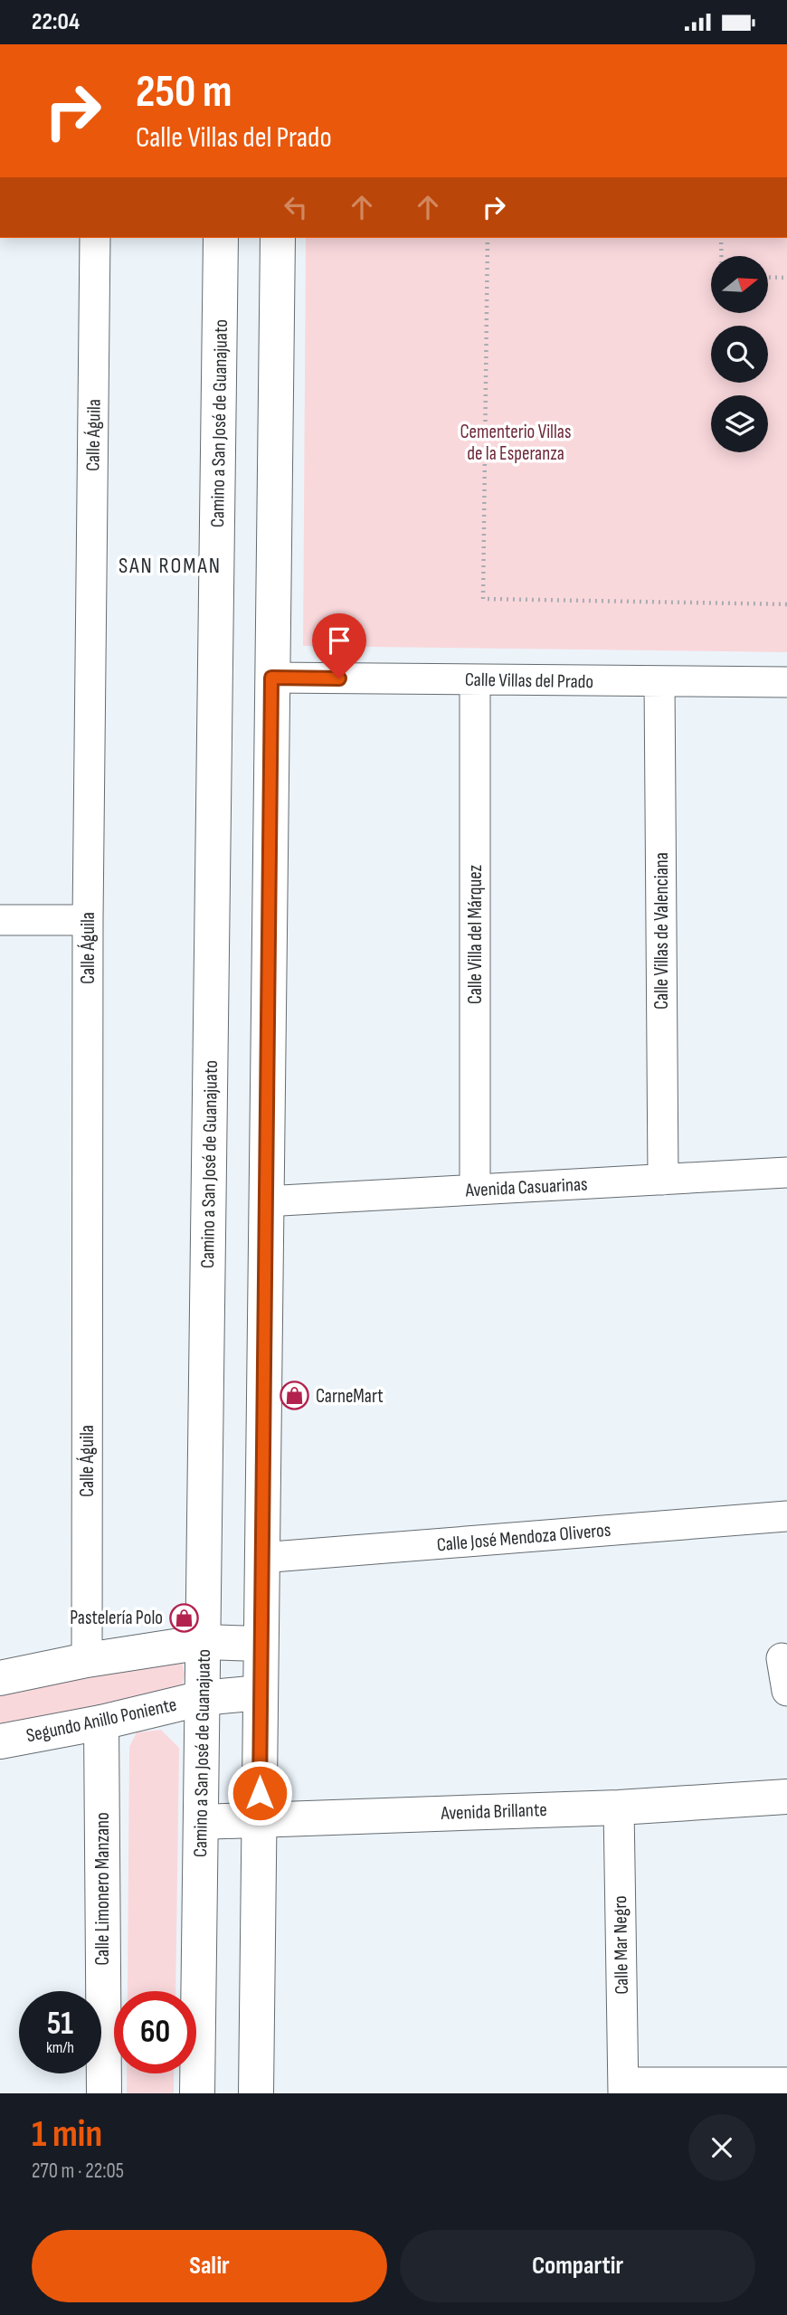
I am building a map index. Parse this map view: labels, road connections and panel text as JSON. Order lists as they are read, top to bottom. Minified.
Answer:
{"streets":{"main road":["Camino a San José de Guanajuato","Segundo Anillo Poniente","Avenida Brillante","Calle Limonero Manzano"],"street":["Calle Águila","Calle Villas del Prado","Calle Villas de Valenciana","Calle Villa del Márquez","Avenida Casuarinas","Calle José Mendoza Oliveros","Calle Mar Negro"]},"crossings":[["Camino a San José de Guanajuato","Segundo Anillo Poniente"],["Camino a San José de Guanajuato","Avenida Brillante"],["Calle Villas del Prado","Calle Villas de Valenciana"],["Calle Villas del Prado","Calle Villa del Márquez"],["Calle Villas de Valenciana","Avenida Casuarinas"],["Calle Villa del Márquez","Avenida Casuarinas"],["Segundo Anillo Poniente","Calle Limonero Manzano"],["Avenida Brillante","Calle Mar Negro"]],"districts":["SAN ROMAN"],"parks":["Cementerio Villas de la Esperanza"],"places":{"shop":["CarneMart","Pastelería Polo"]},"north":"right","page":{"status":"22:04","turn":["250 m","Calle Villas del Prado"],"speed":"51 km/h","limit":"60","heading":["1 min","270 m · 22:05"],"buttons":["Salir","Compartir"]}}
